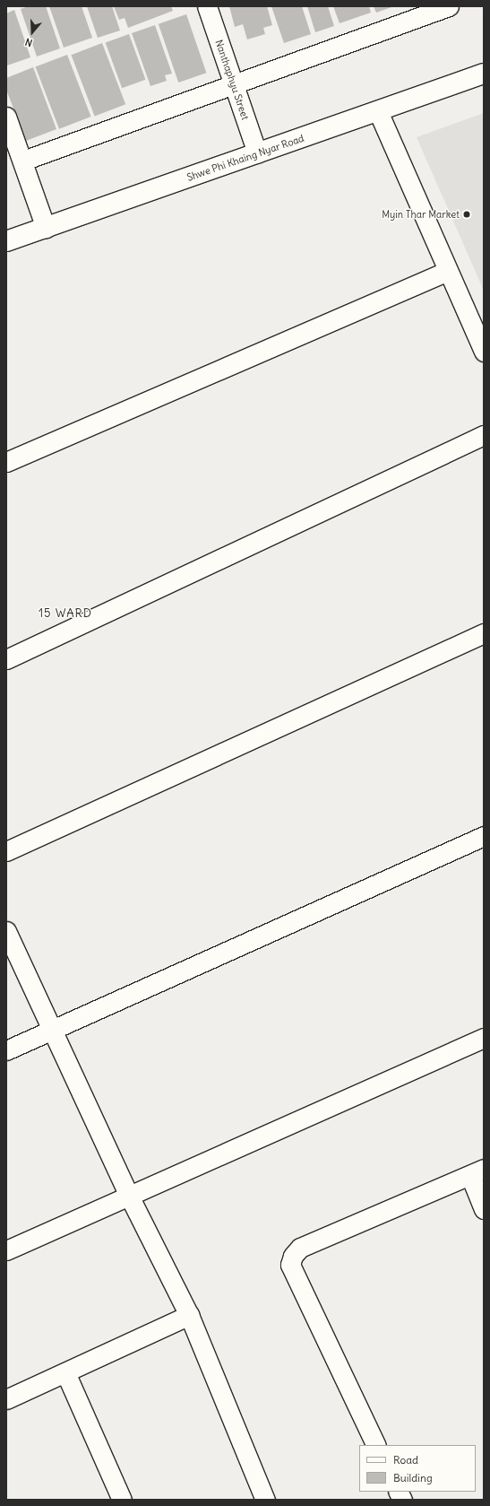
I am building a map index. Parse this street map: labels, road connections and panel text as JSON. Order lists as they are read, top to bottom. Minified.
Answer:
{"streets":{"street":["Nanthaphyu Street","Shwe Phi Khaing Nyar Road"]},"crossings":[["Nanthaphyu Street","Shwe Phi Khaing Nyar Road"]],"districts":["15 WARD"],"places":["Myin Thar Market"],"legend":["Road","Building"],"north":"bottom"}
